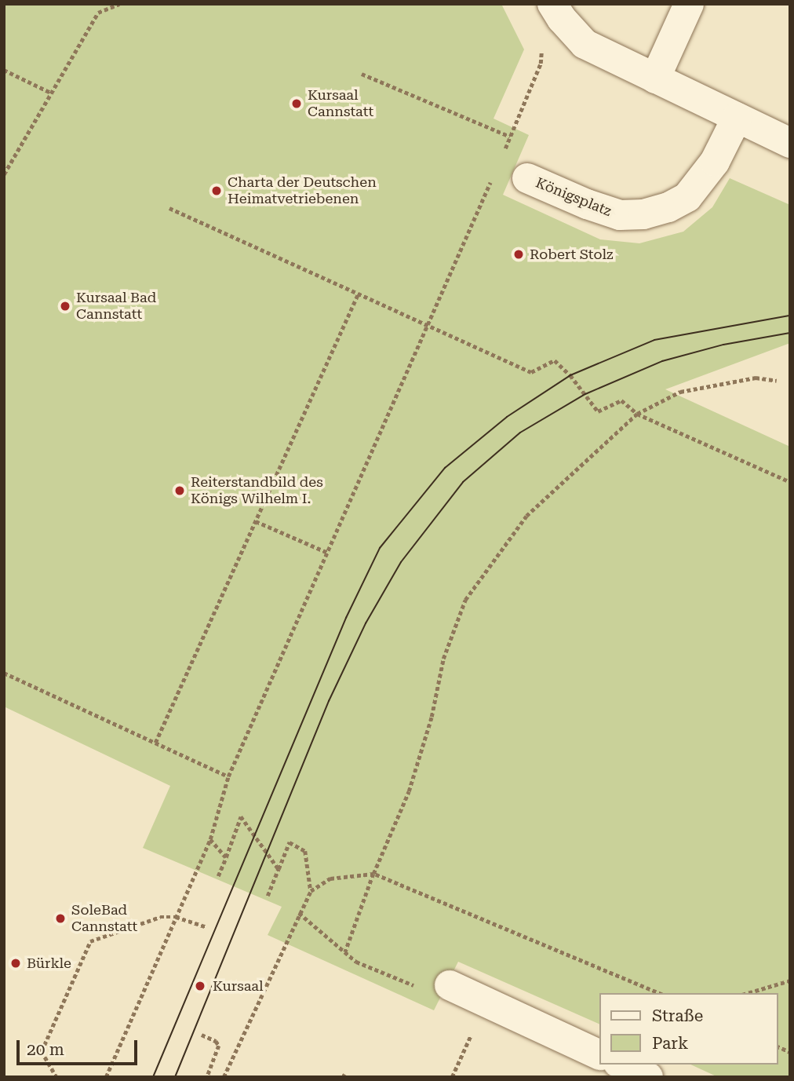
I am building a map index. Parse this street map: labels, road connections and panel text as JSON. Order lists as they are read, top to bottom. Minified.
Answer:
{"streets":{"street":["Königsplatz"]},"places":["Kursaal Cannstatt","Charta der Deutschen Heimatvetriebenen","Robert Stolz","Kursaal Bad Cannstatt","Reiterstandbild des Königs Wilhelm I.","SoleBad Cannstatt","Bürkle","Kursaal"],"legend":["Straße","Park"],"scale_bar":"20 m"}
